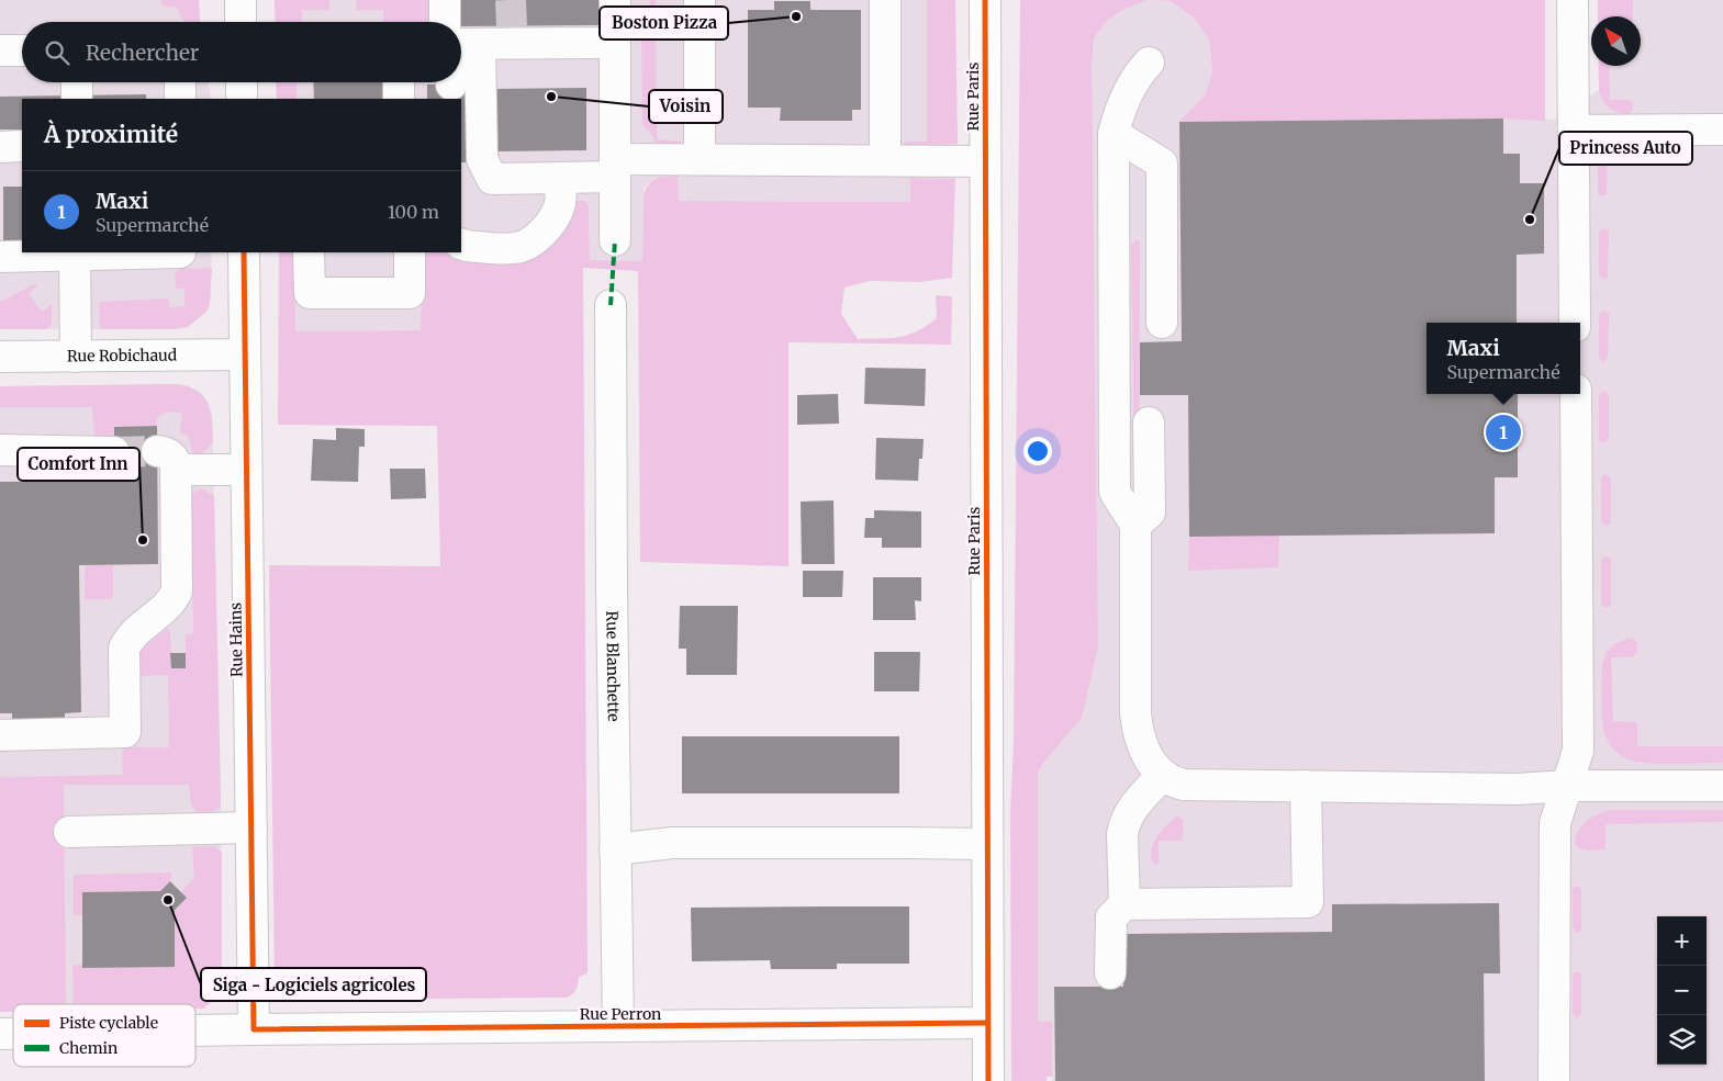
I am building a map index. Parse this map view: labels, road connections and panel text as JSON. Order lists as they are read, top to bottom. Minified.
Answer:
{"streets":{"street":["Rue Paris","Rue Robichaud","Rue Hains","Rue Blanchette","Rue Perron"]},"crossings":[["Rue Paris","Rue Perron"],["Rue Robichaud","Rue Hains"],["Rue Hains","Rue Perron"],["Rue Blanchette","Rue Perron"]],"places":["Boston Pizza","Voisin","Princess Auto","Comfort Inn","Siga - Logiciels agricoles"],"legend":["Piste cyclable","Chemin"],"north":"top left","page":{"search":"Rechercher","heading":"À proximité","list":[{"mark":"1","name":"Maxi","note":"Supermarché","value":"100 m"}],"popup":["Maxi","Supermarché"],"pins":"1","map_buttons":["+","−"]}}
